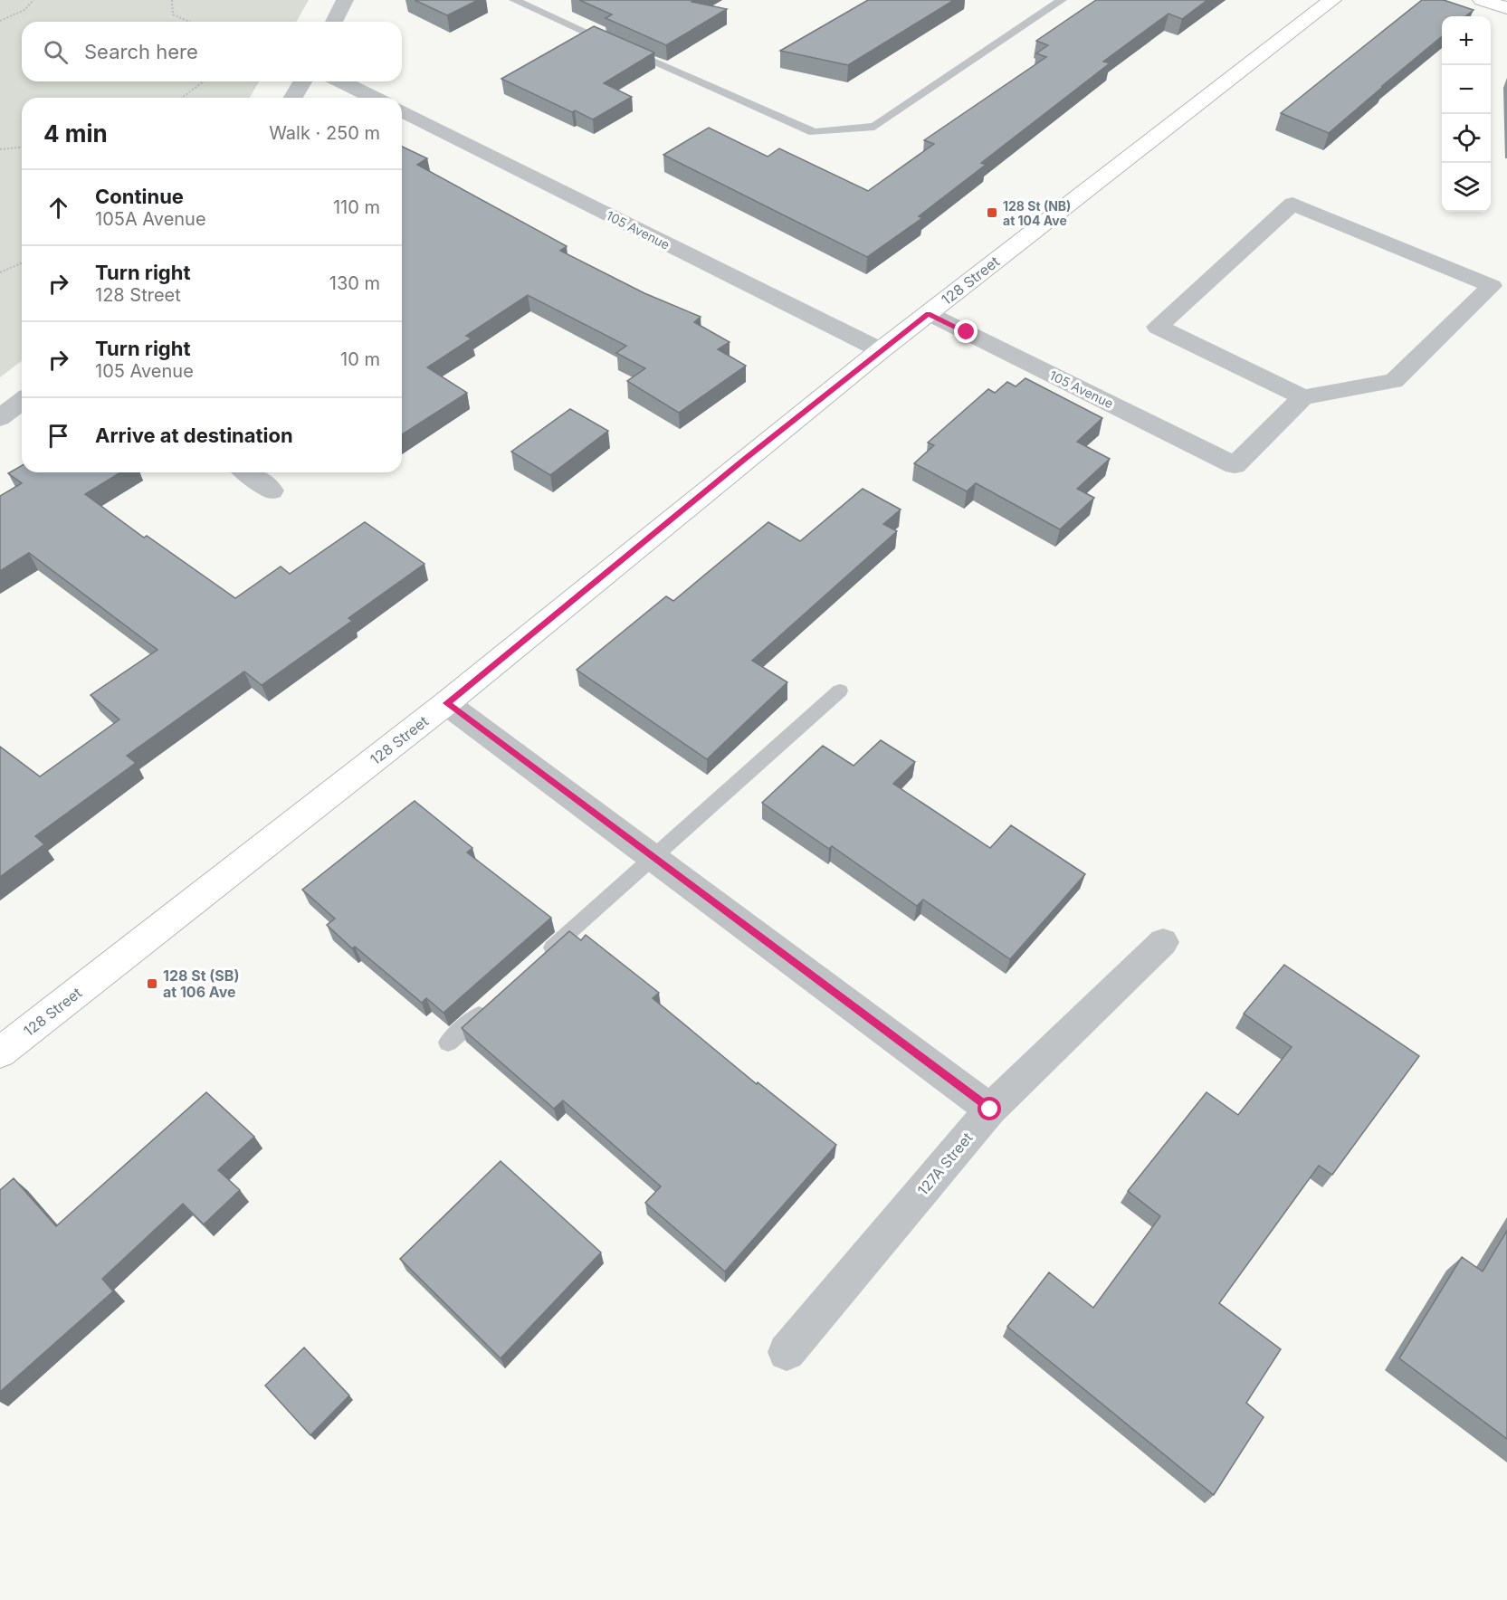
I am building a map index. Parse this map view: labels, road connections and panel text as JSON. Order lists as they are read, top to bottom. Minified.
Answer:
{"streets":{"main road":["128 Street"],"street":["105 Avenue","127A Street"]},"crossings":[["105 Avenue","128 Street"]],"places":{"transit":["128 St (NB) at 104 Ave","128 St (SB) at 106 Ave"]},"page":{"map_buttons":["+","−"],"search":"Search here","heading":["4 min","Walk · 250 m"],"list":[["Continue","105A Avenue","110 m"],["Turn right","128 Street","130 m"],["Turn right","105 Avenue","10 m"],"Arrive at destination"]}}
